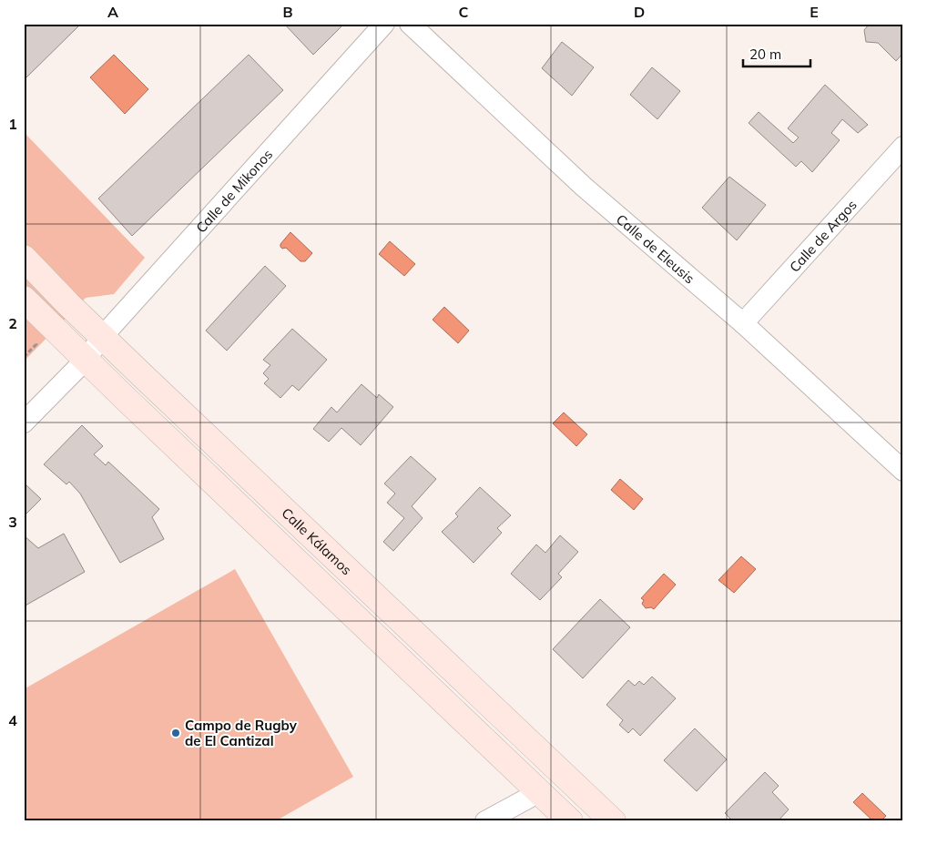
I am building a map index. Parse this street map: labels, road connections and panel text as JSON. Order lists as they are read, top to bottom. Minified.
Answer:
{"streets":{"main road":["Calle Kálamos"],"street":["Calle de Mikonos","Calle de Argos","Calle de Eleusis"]},"crossings":[["Calle de Mikonos","Calle Kálamos"],["Calle de Argos","Calle de Eleusis"]],"places":["Campo de Rugby de El Cantizal"],"scale_bar":"20 m","grid":{"columns":["A","B","C","D","E"],"rows":["1","2","3","4"]}}
